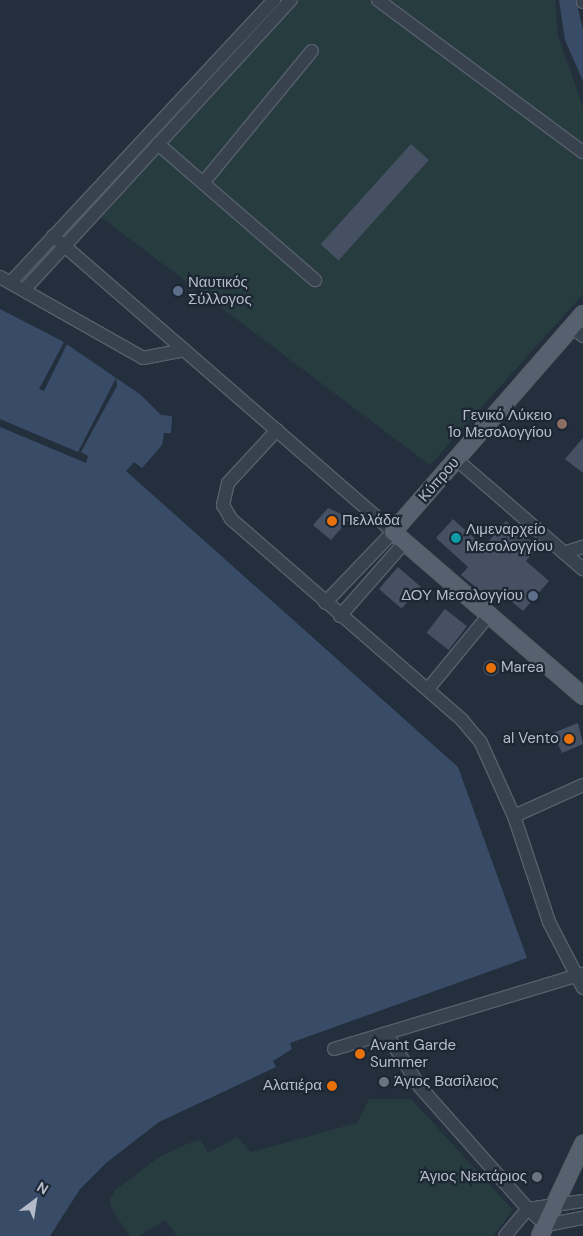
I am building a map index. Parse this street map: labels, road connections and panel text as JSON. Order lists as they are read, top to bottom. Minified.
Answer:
{"streets":{"main road":["Κύπρου"]},"places":["Ναυτικός Σύλλογος","Γενικό Λύκειο 1ο Μεσολογγίου","Πελλάδα","Λιμεναρχείο Μεσολογγίου","ΔΟΥ Μεσολογγίου","Marea","al Vento","Avant Garde Summer","Άγιος Βασίλειος","Αλατιέρα","Άγιος Νεκτάριος"],"north":"top right"}
